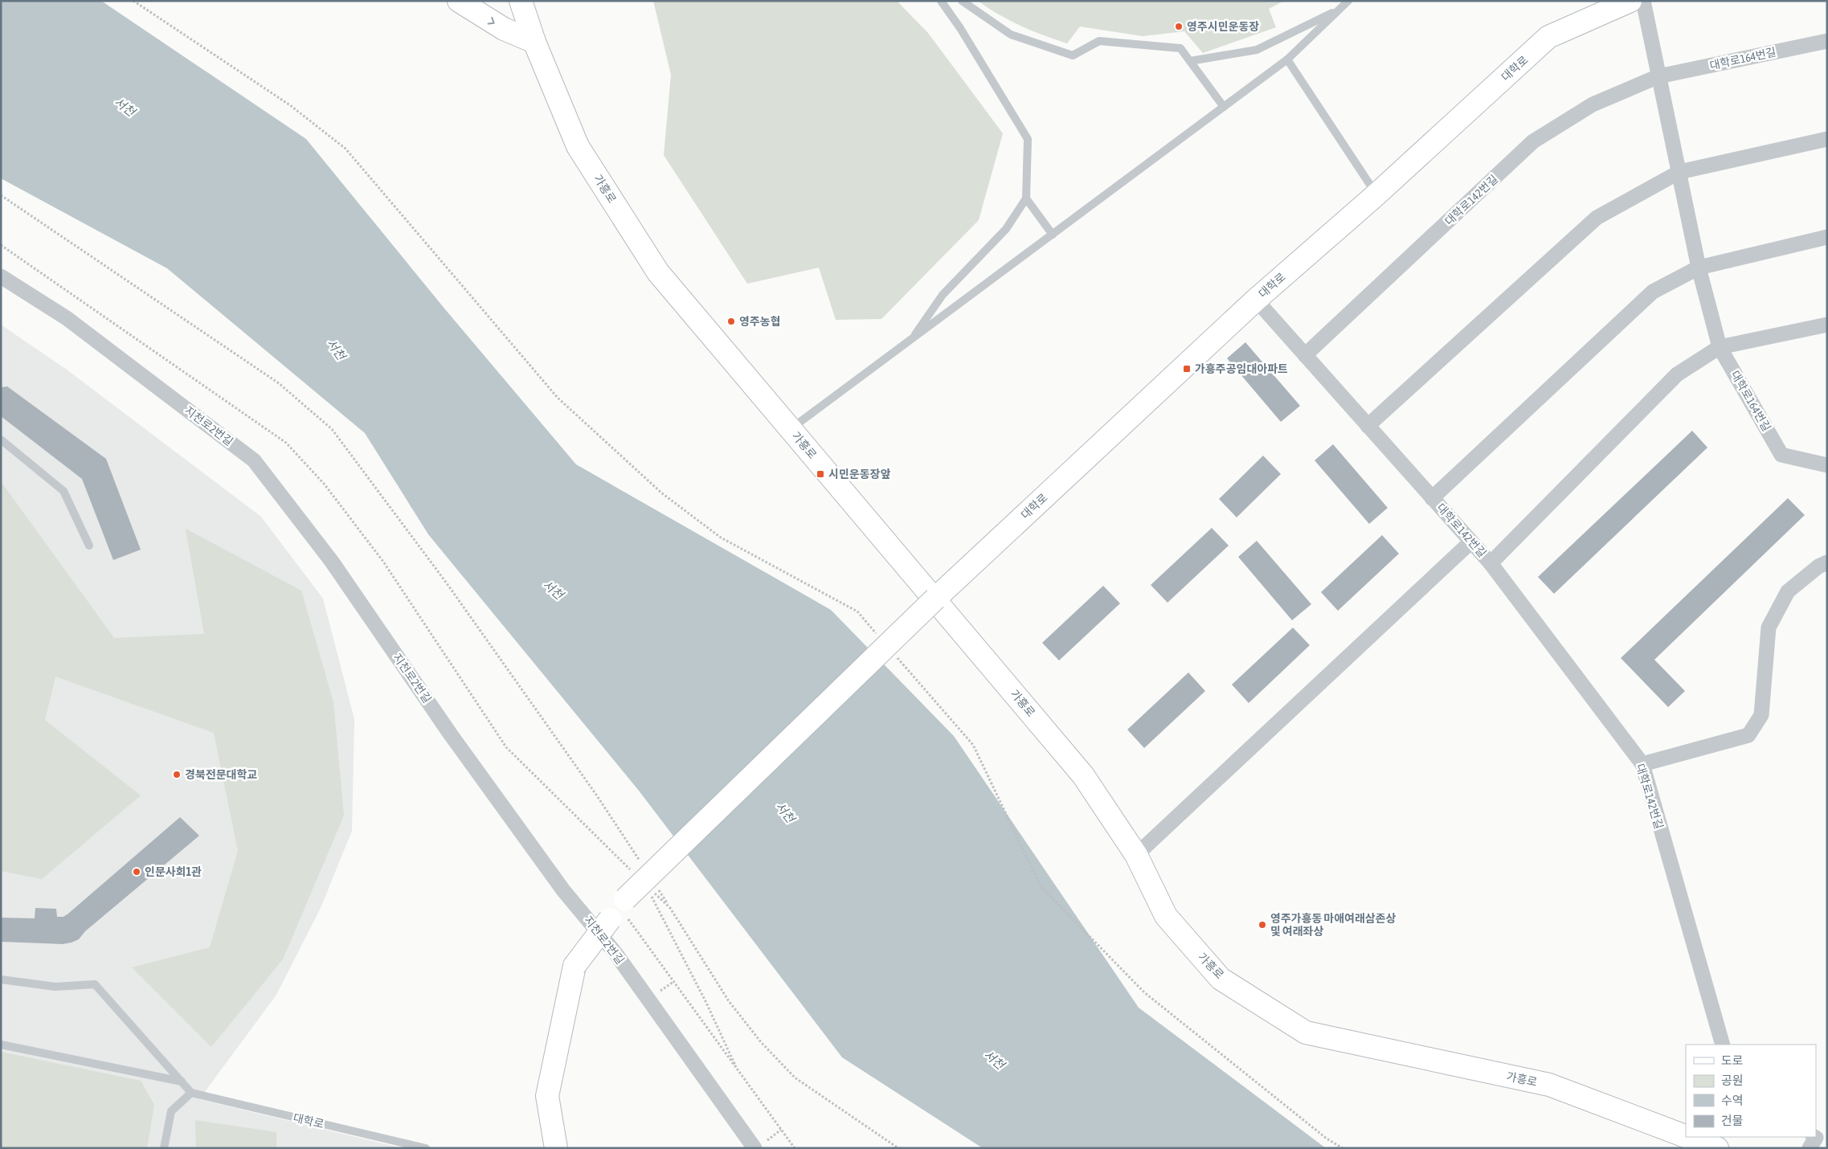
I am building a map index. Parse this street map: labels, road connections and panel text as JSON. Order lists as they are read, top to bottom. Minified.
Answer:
{"streets":{"main road":["대학로","가흥로"],"street":["대학로164번길","대학로142번길","지천로2번길"]},"crossings":[["대학로164번길","대학로142번길"],["대학로","가흥로"],["대학로","대학로142번길"]],"water":["서천"],"places":{"other":["영주시민운동장","영주농협","경북전문대학교","인문사회1관","영주가흥동 마애여래삼존상 및 여래좌상"],"transit":["가흥주공임대아파트","시민운동장앞"]},"legend":["도로","공원","수역","건물"]}
